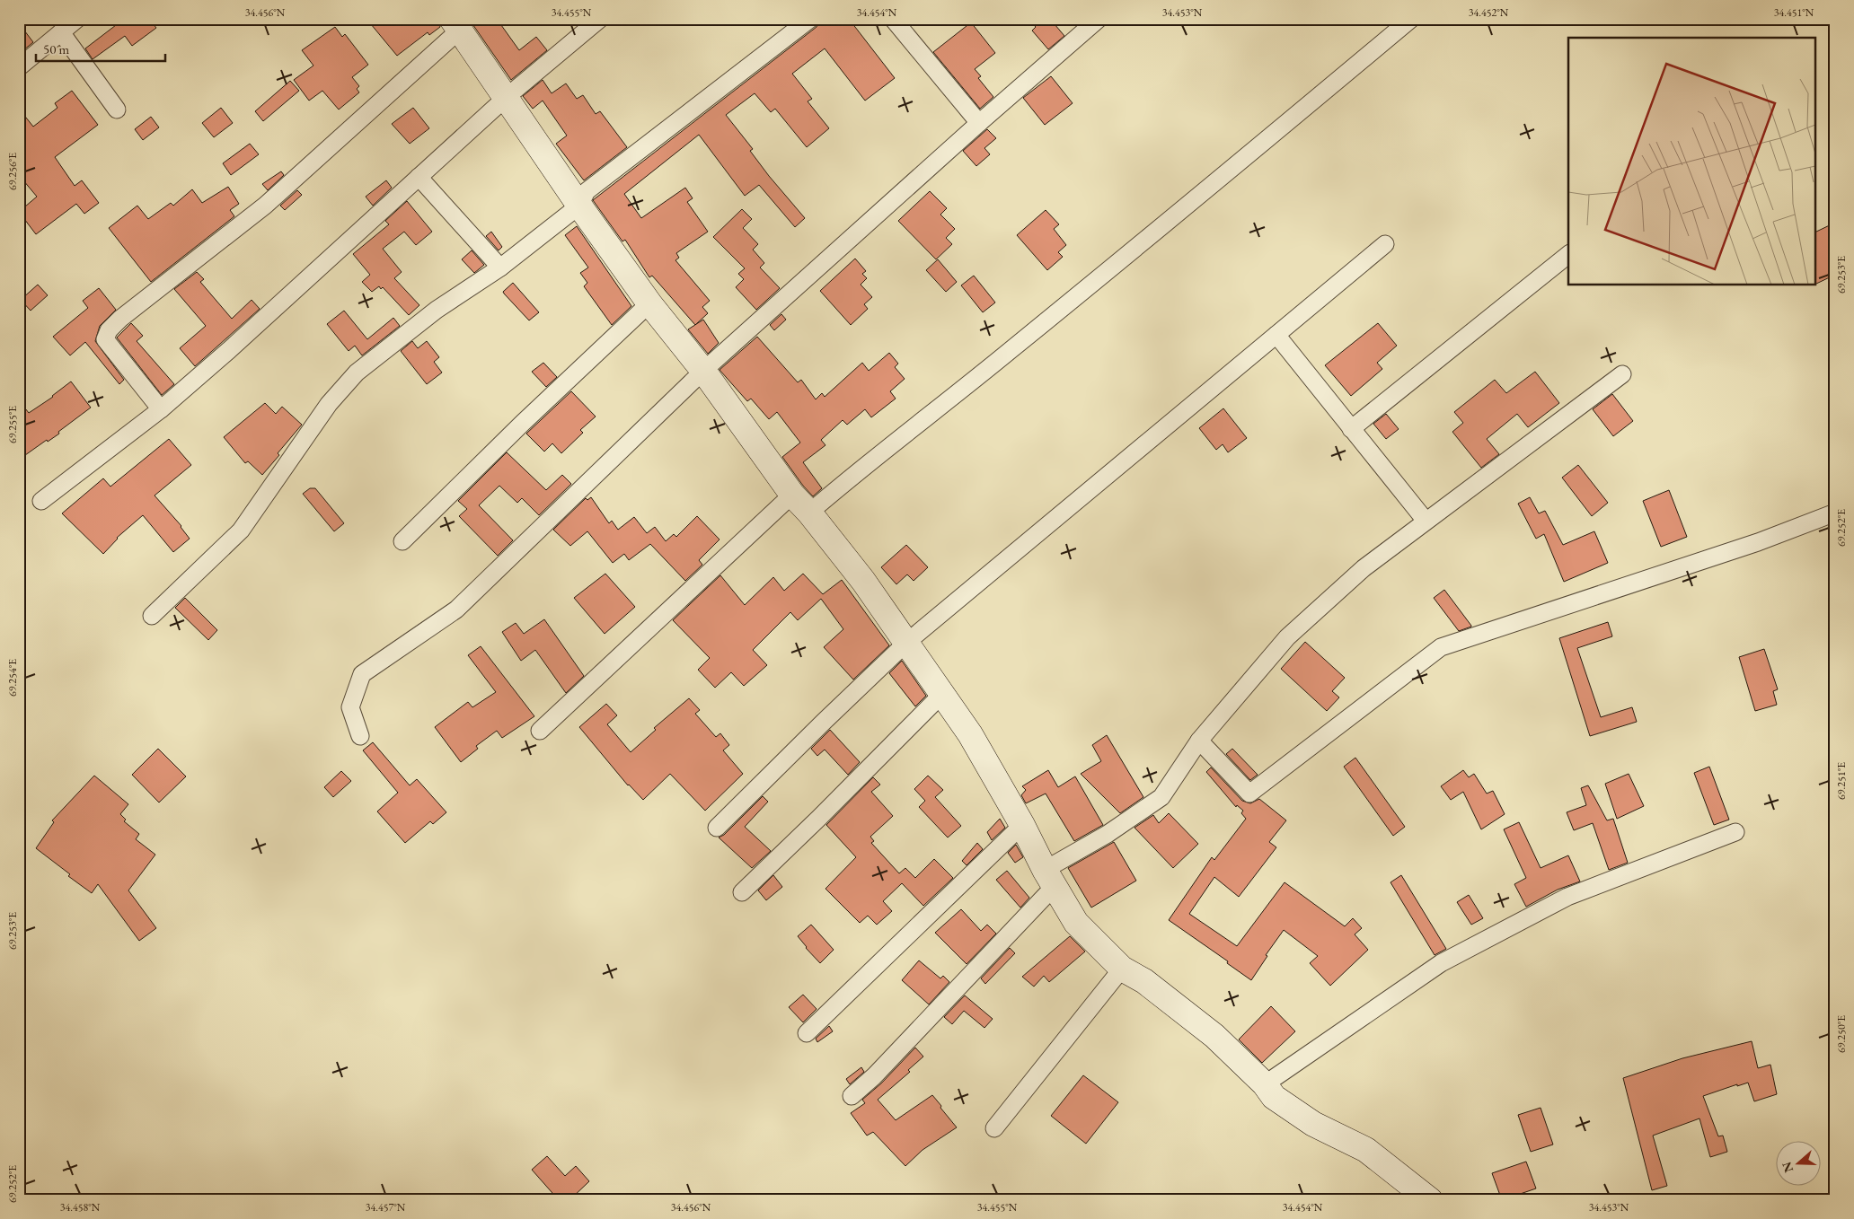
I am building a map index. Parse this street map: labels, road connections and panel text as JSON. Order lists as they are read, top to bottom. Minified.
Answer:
{"scale_bar":"50 m","north":"left","coordinates":["34.456°N","34.455°N","34.454°N","34.453°N","34.452°N","34.451°N","69.256°E","69.253°E","69.255°E","69.252°E","69.254°E","69.251°E","69.250°E","34.458°N","34.457°N"]}
